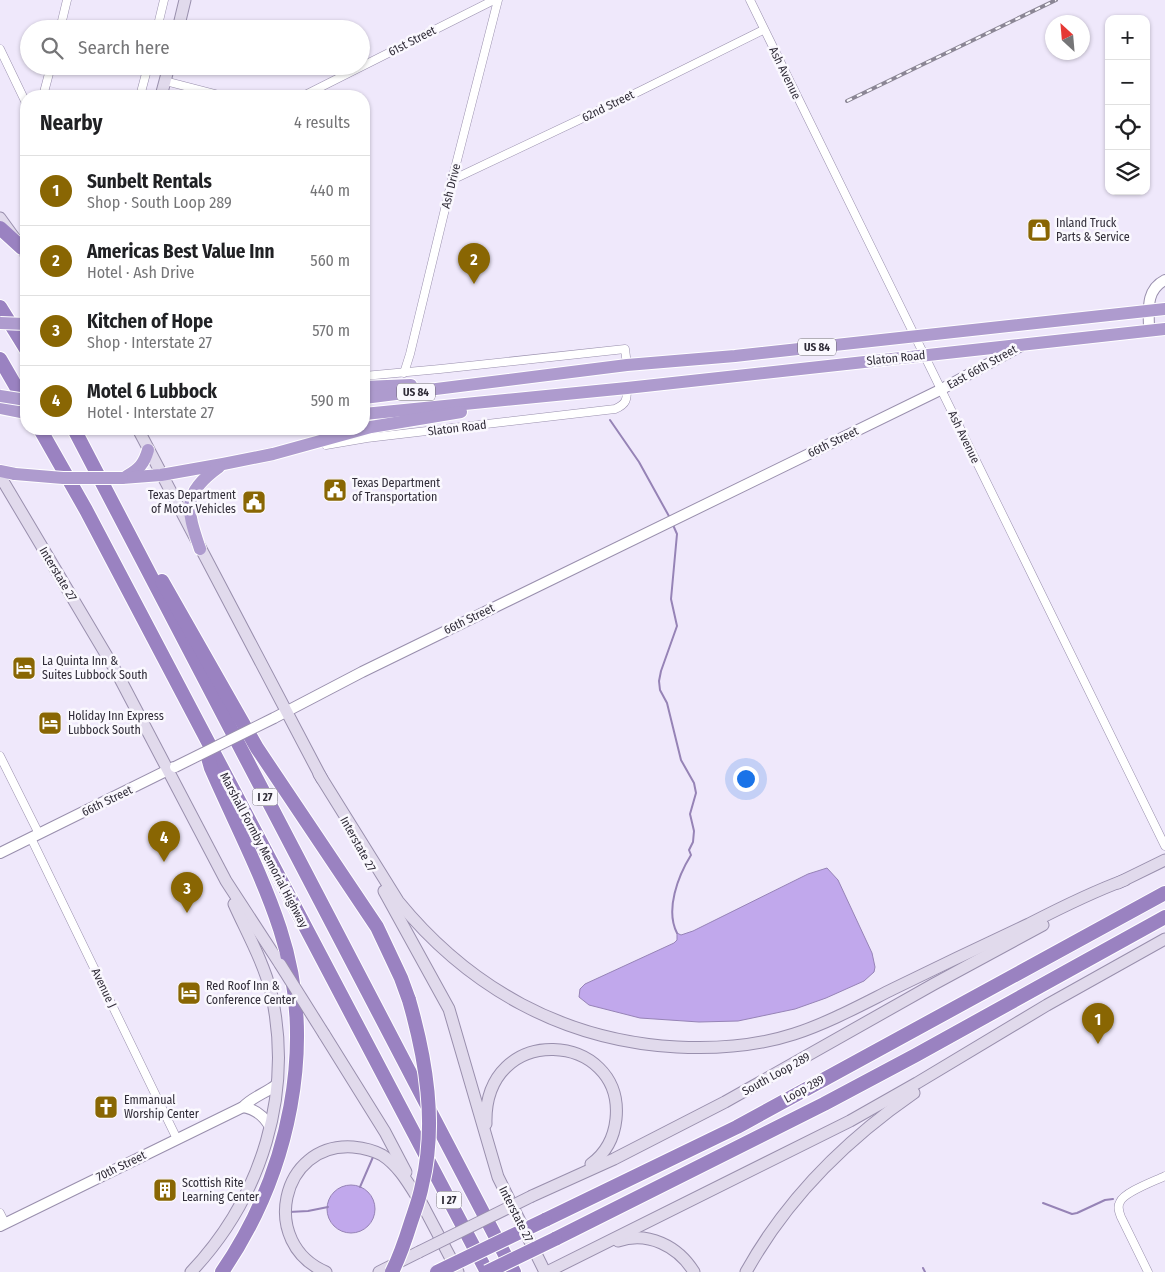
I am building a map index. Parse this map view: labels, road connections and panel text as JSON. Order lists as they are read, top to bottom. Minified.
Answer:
{"streets":{"highway":["US 84","Slaton Road","I 27","Marshall Formby Memorial Highway","Loop 289"],"main road":["Interstate 27","South Loop 289"],"street":["61st Street","Ash Avenue","62nd Street","Ash Drive","East 66th Street","66th Street","Avenue J","70th Street"]},"crossings":[["Ash Avenue","62nd Street"],["Ash Avenue","Slaton Road"],["Ash Avenue","East 66th Street"],["Ash Avenue","66th Street"],["62nd Street","Ash Drive"],["Slaton Road","East 66th Street"],["East 66th Street","66th Street"],["66th Street","Interstate 27"],["66th Street","Avenue J"],["Marshall Formby Memorial Highway","Loop 289"],["Avenue J","70th Street"]],"places":{"shop":["Inland Truck Parts & Service"],"public building":["Texas Department of Transportation","Texas Department of Motor Vehicles"],"hotel":["La Quinta Inn & Suites Lubbock South","Holiday Inn Express Lubbock South","Red Roof Inn & Conference Center"],"church":["Emmanual Worship Center"],"building":["Scottish Rite Learning Center"]},"north":"top left","page":{"map_buttons":["+","−"],"search":"Search here","heading":["Nearby","4 results"],"list":[{"mark":"1","name":"Sunbelt Rentals","note":"Shop · South Loop 289","value":"440 m"},{"mark":"2","name":"Americas Best Value Inn","note":"Hotel · Ash Drive","value":"560 m"},{"mark":"3","name":"Kitchen of Hope","note":"Shop · Interstate 27","value":"570 m"},{"mark":"4","name":"Motel 6 Lubbock","note":"Hotel · Interstate 27","value":"590 m"}],"pins":["2","4","3","1"]}}
